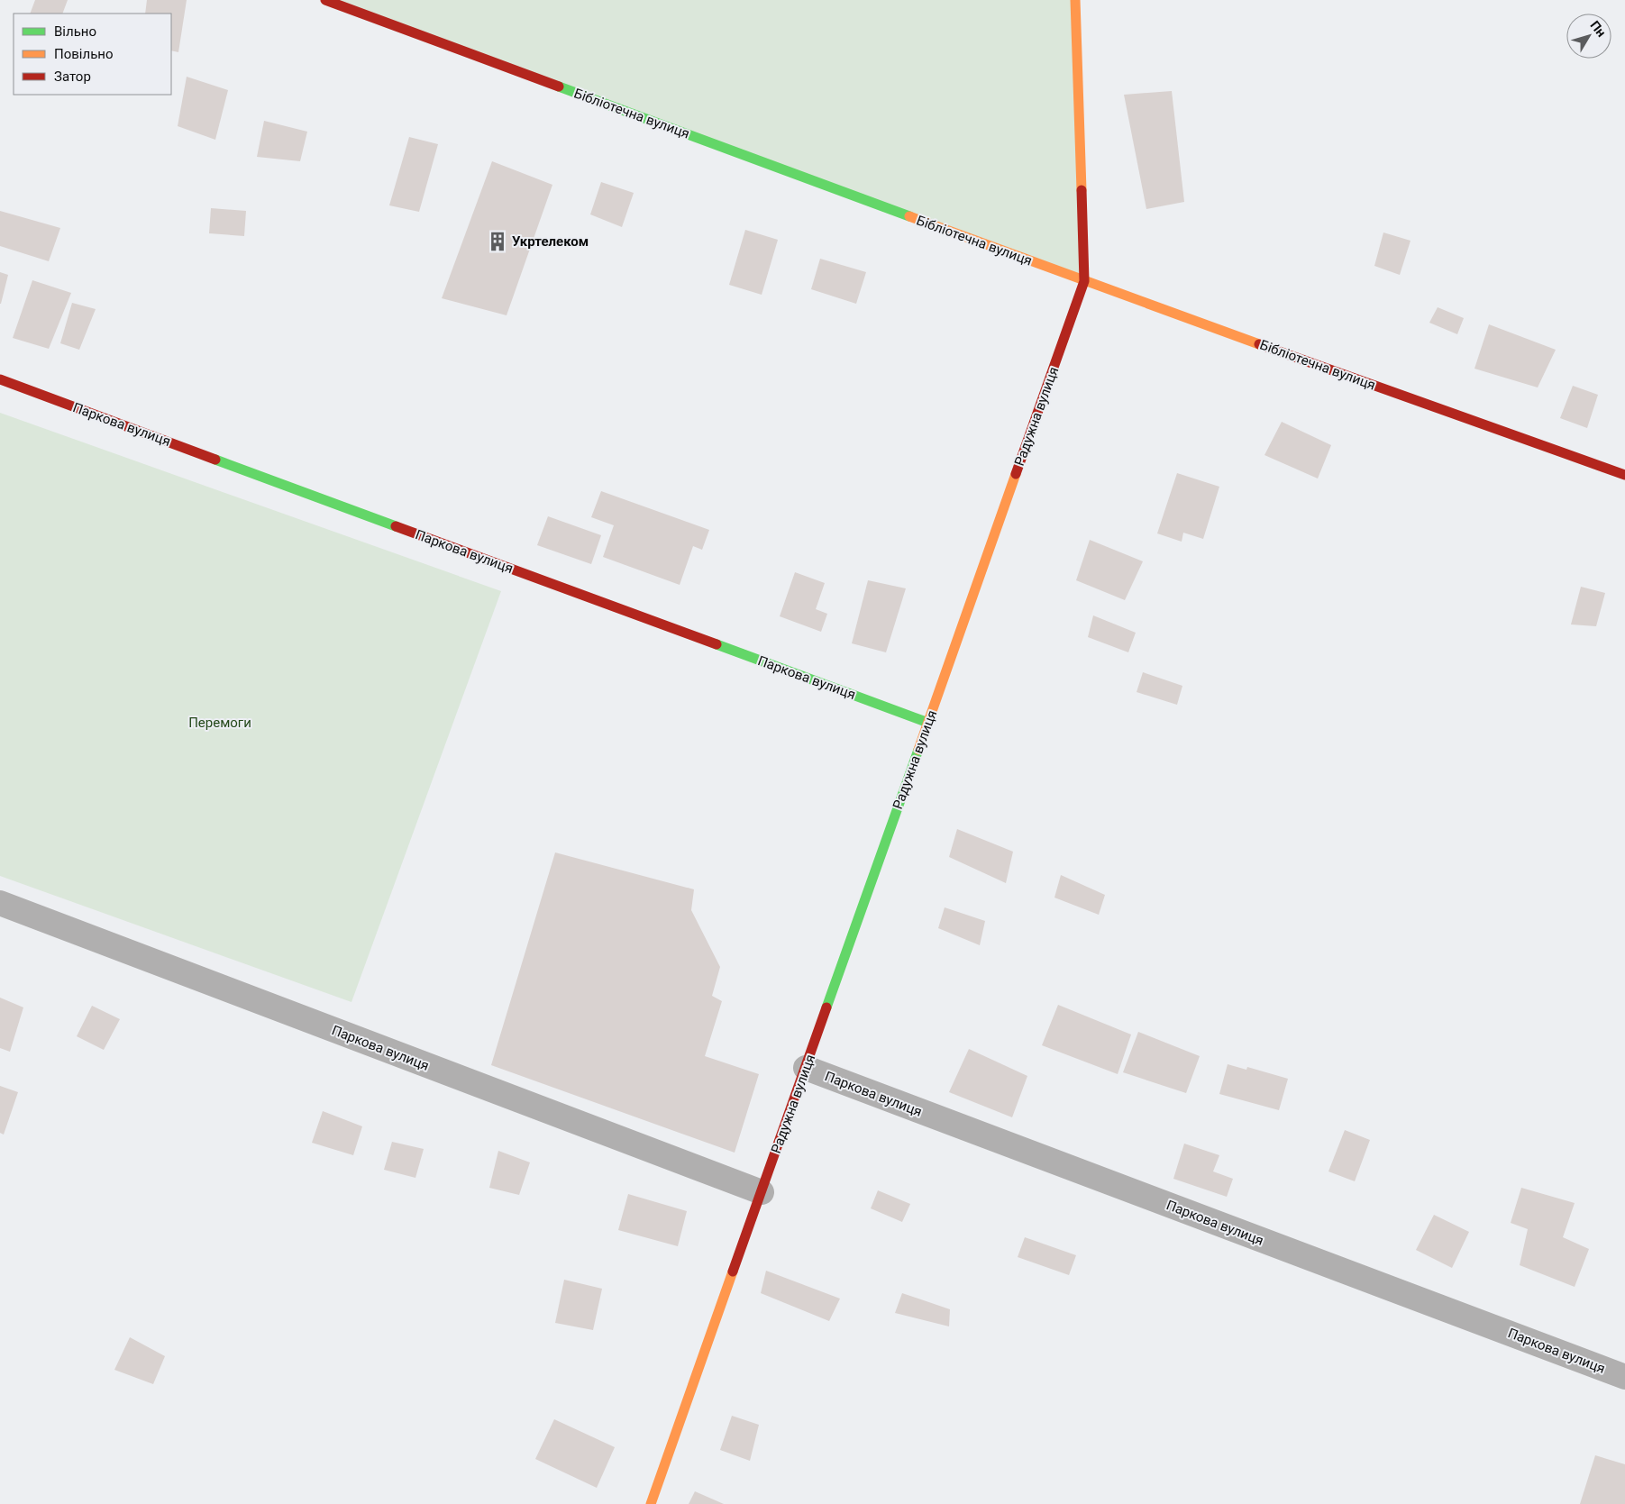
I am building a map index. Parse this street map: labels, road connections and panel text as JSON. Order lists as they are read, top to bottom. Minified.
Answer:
{"streets":{"street":["Бібліотечна вулиця","Радужна вулиця","Паркова вулиця"]},"crossings":[["Бібліотечна вулиця","Радужна вулиця"],["Радужна вулиця","Паркова вулиця"]],"parks":["Перемоги"],"places":{"building":["Укртелеком"]},"legend":["Вільно","Повільно","Затор"],"north":"top right"}
